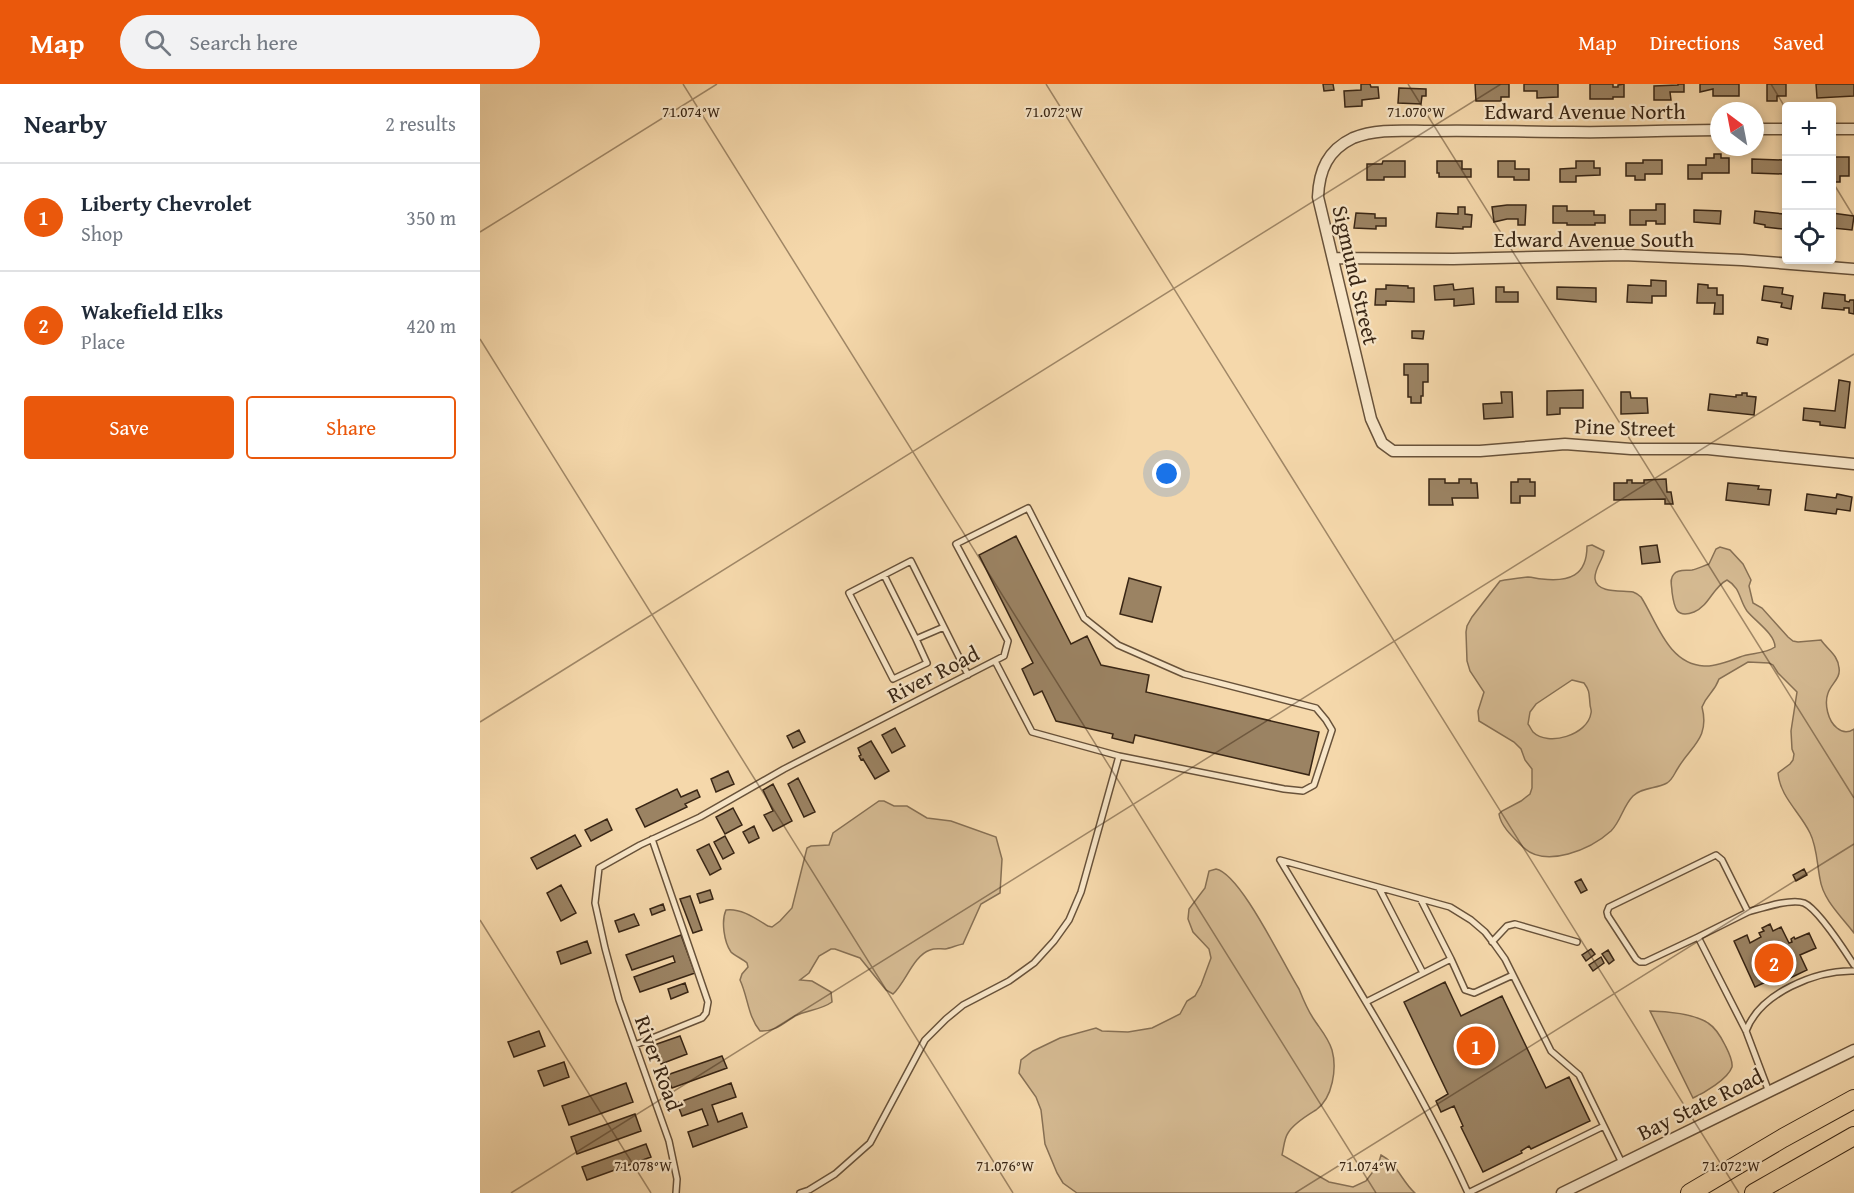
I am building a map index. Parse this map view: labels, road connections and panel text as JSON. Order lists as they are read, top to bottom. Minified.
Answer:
{"streets":{"street":["Edward Avenue North","Edward Avenue South","Sigmund Street","Pine Street","Bay State Road"],"lane":["River Road"]},"crossings":[["Edward Avenue North","Sigmund Street"],["Edward Avenue South","Sigmund Street"],["Sigmund Street","Pine Street"]],"north":"top left","page":{"header":"Map","search":"Search here","nav":["Map","Directions","Saved"],"heading":["Nearby","2 results"],"map_buttons":["+","−"],"list":[{"mark":"1","name":"Liberty Chevrolet","note":"Shop","value":"350 m"},{"mark":"2","name":"Wakefield Elks","note":"Place","value":"420 m"}],"buttons":["Save","Share"],"pins":["2","1"]},"coordinates":["71.074°W","71.070°W","71.072°W","71.078°W","71.076°W"]}
